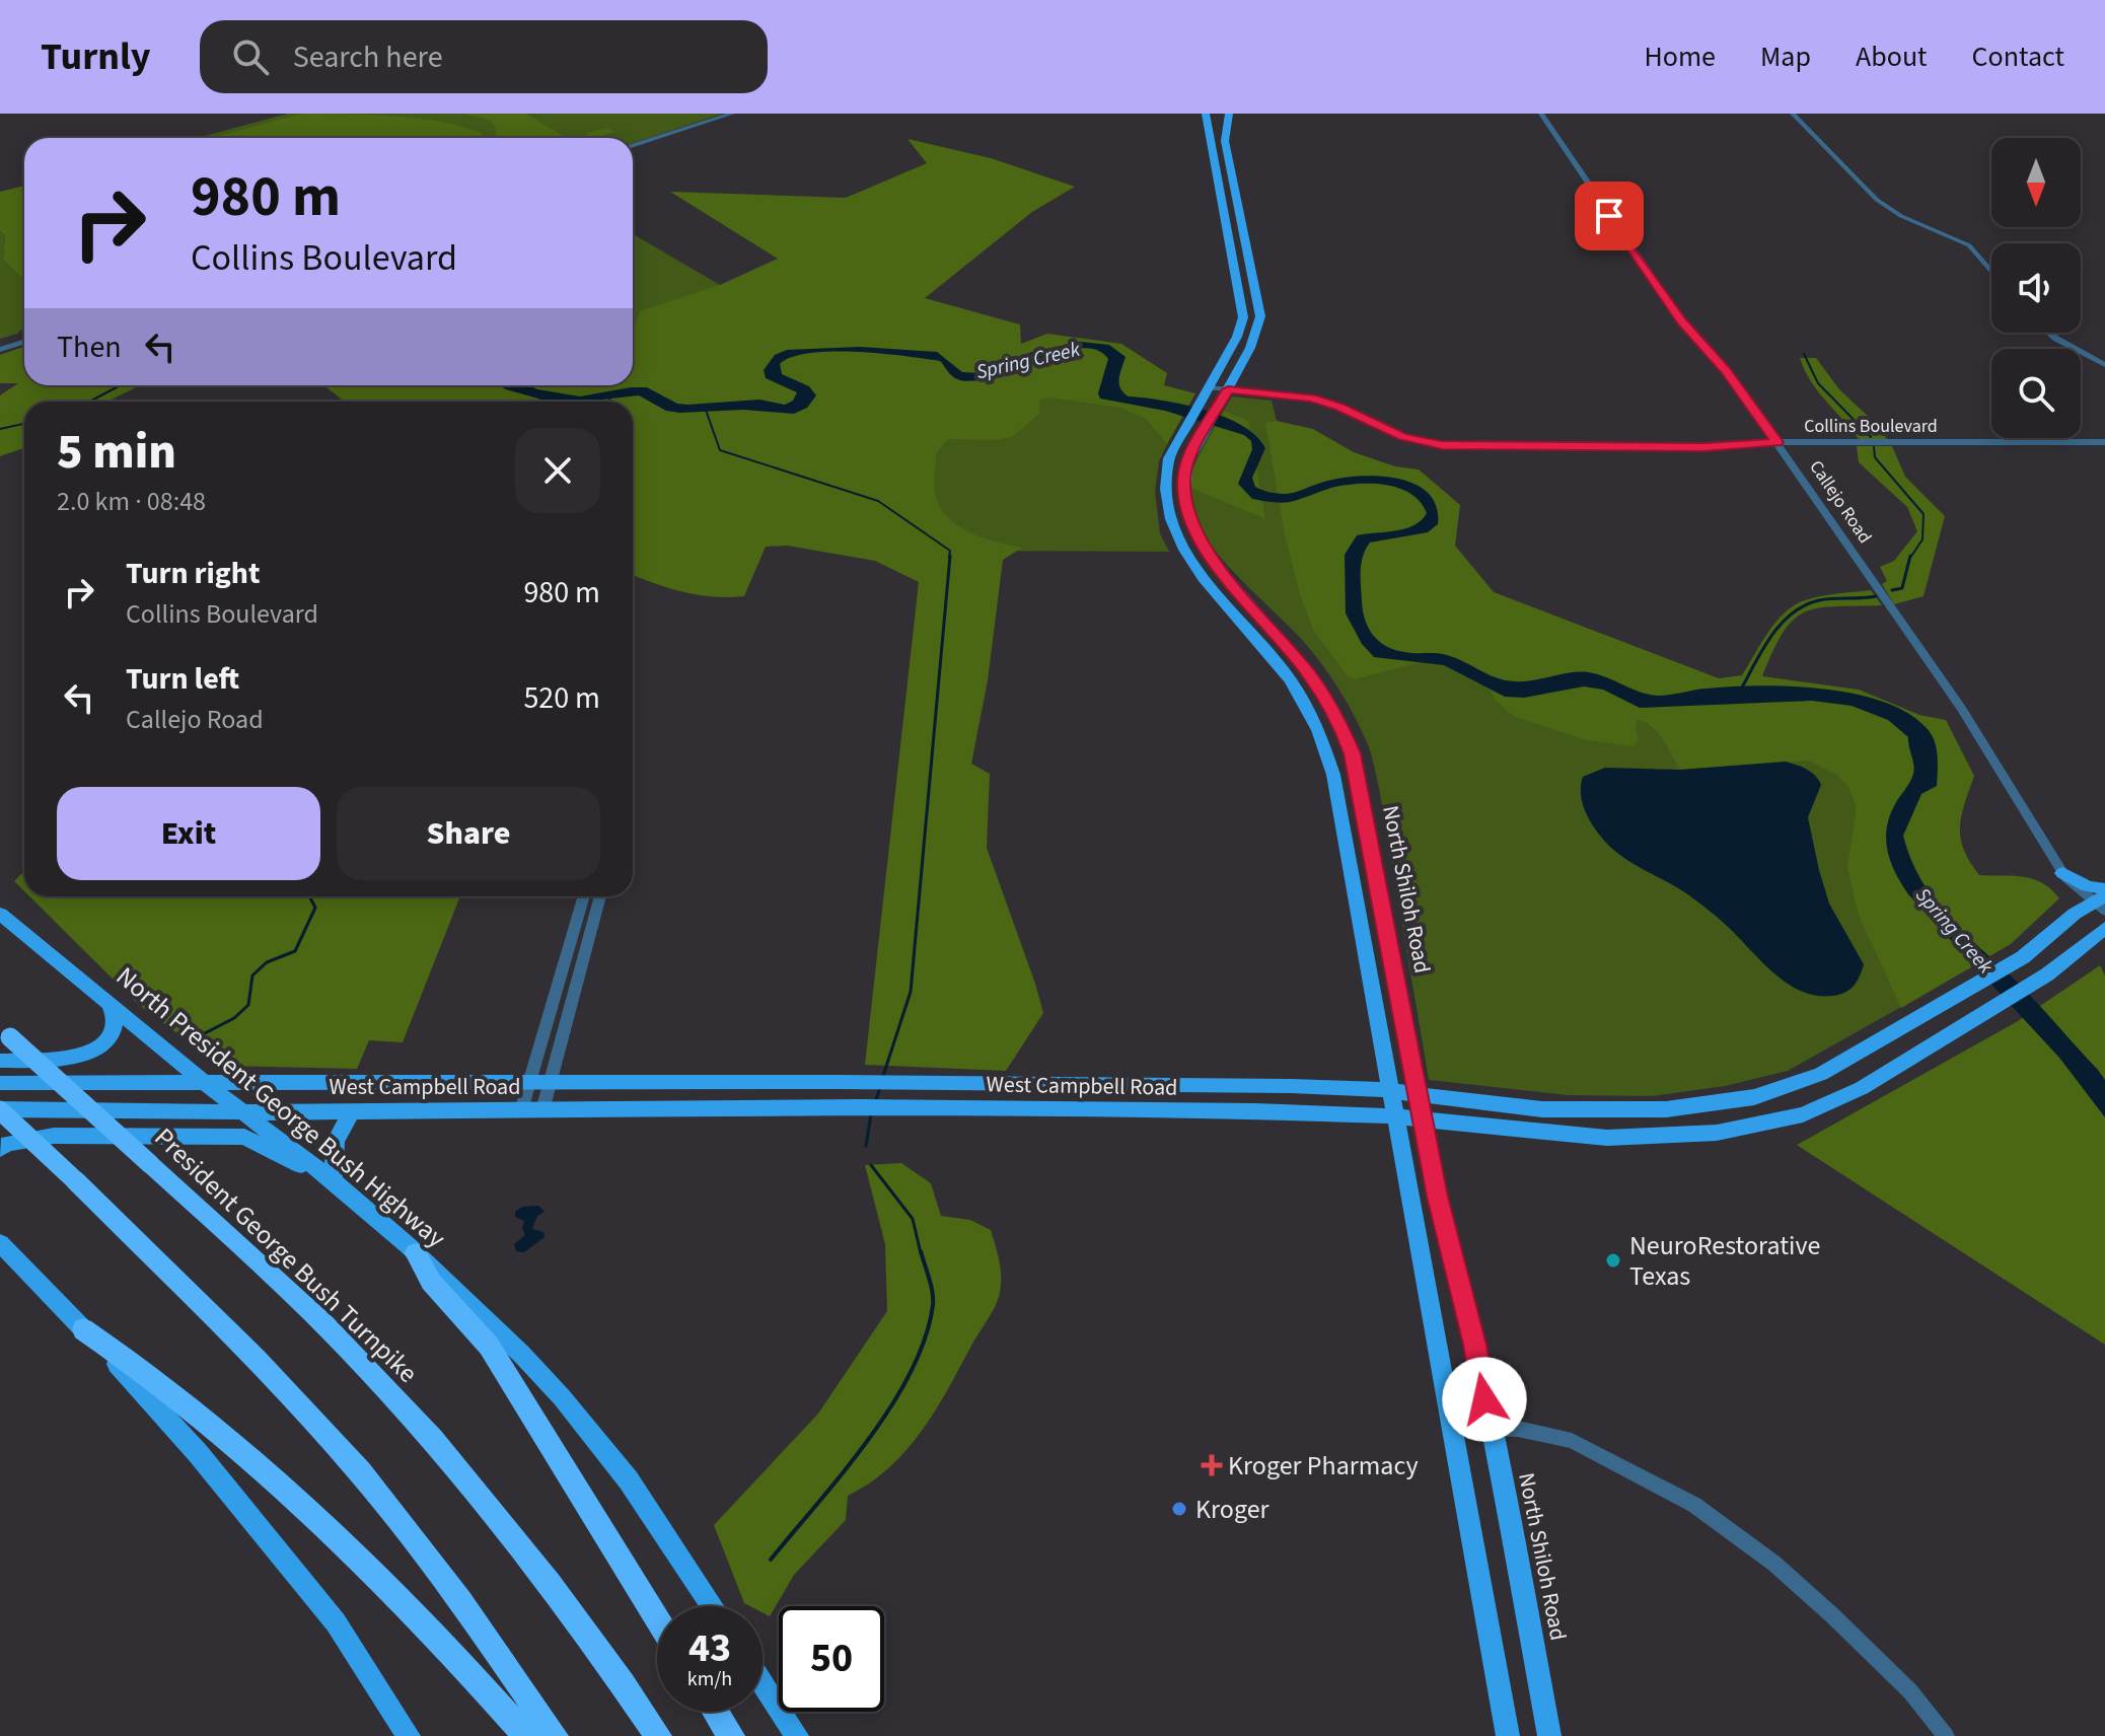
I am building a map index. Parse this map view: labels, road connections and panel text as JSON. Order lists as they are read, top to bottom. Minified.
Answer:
{"streets":{"highway":["President George Bush Turnpike"],"main road":["North Shiloh Road","West Campbell Road","North President George Bush Highway"],"street":["Collins Boulevard","Callejo Road"]},"crossings":[["Collins Boulevard","Callejo Road"],["Collins Boulevard","North Shiloh Road"],["North Shiloh Road","West Campbell Road"],["West Campbell Road","North President George Bush Highway"]],"water":["Spring Creek"],"places":{"other":["NeuroRestorative Texas","Kroger"],"health":["Kroger Pharmacy"]},"north":"bottom","page":{"header":"Turnly","search":"Search here","nav":["Home","Map","About","Contact"],"turn":["980 m","Collins Boulevard"],"then":"Then","heading":["5 min","2.0 km · 08:48"],"list":[{"name":"Turn right","note":"Collins Boulevard","value":"980 m"},{"name":"Turn left","note":"Callejo Road","value":"520 m"}],"buttons":["Exit","Share"],"speed":"43 km/h","limit":"50"}}
